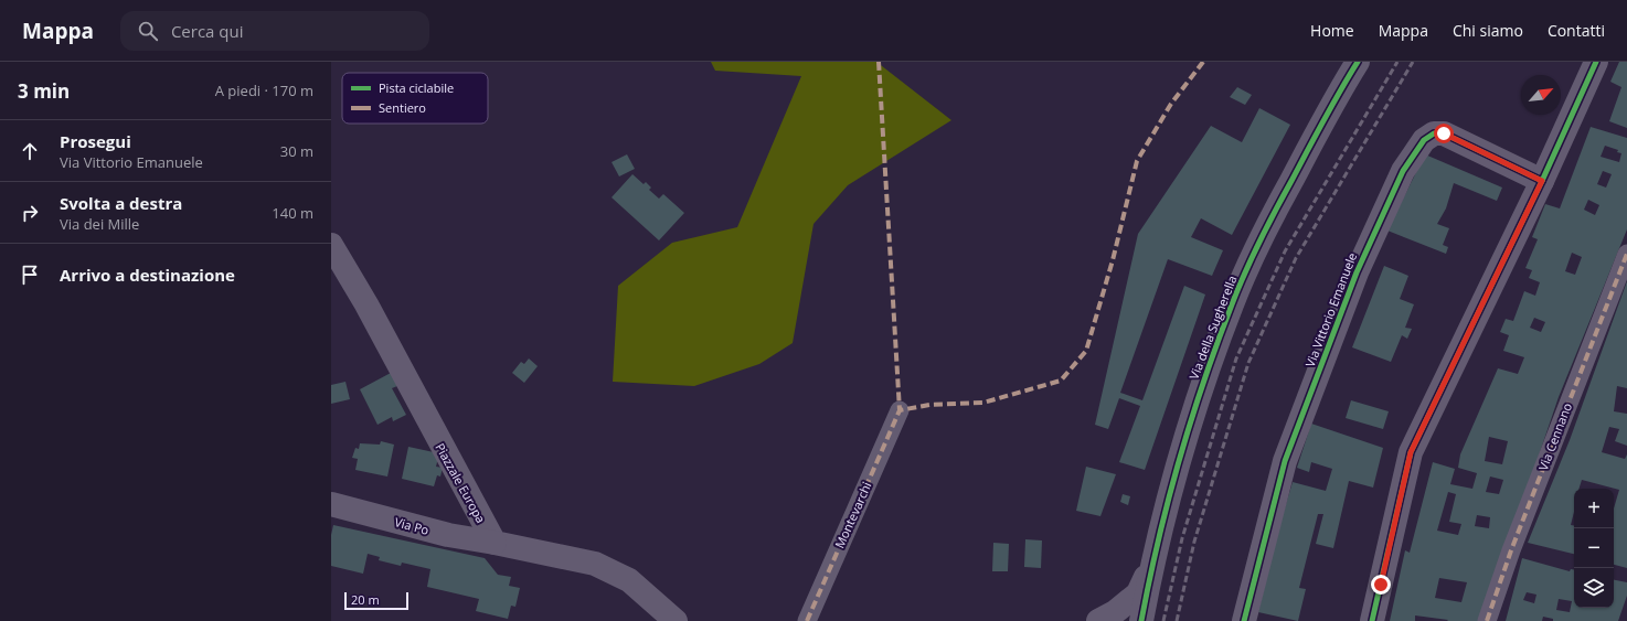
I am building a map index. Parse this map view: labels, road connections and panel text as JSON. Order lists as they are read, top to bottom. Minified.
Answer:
{"streets":{"street":["Via Vittorio Emanuele","Via della Sugherella","Via Cennano","Piazzale Europa","Montevarchi","Via Po"]},"crossings":[["Piazzale Europa","Via Po"]],"legend":["Pista ciclabile","Sentiero"],"scale_bar":"20 m","north":"top right","page":{"header":"Mappa","search":"Cerca qui","nav":["Home","Mappa","Chi siamo","Contatti"],"heading":["3 min","A piedi · 170 m"],"list":[["Prosegui","Via Vittorio Emanuele","30 m"],["Svolta a destra","Via dei Mille","140 m"],"Arrivo a destinazione"],"map_buttons":["+","−"],"scale":"20 m"}}
